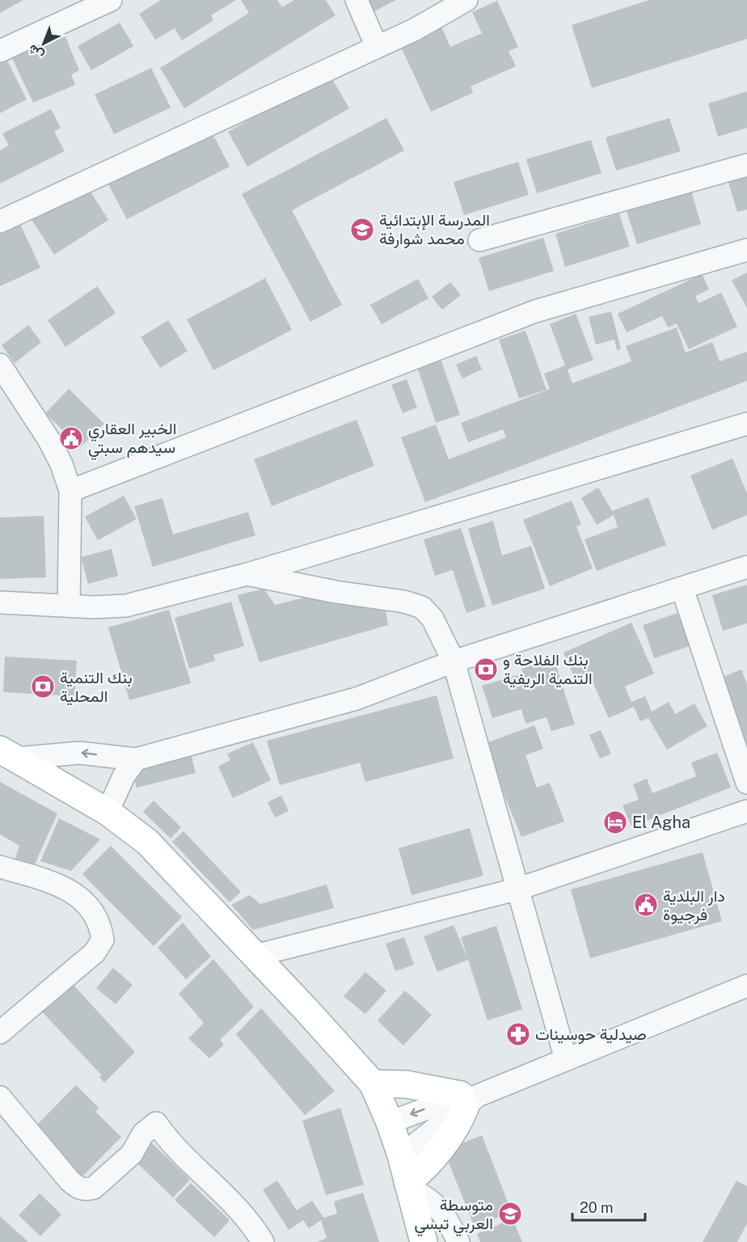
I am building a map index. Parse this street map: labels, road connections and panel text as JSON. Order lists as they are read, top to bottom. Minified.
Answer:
{"places":{"school or university":["المدرسة الإبتدائية محمد شوارفة","متوسطة العربي تبسي"],"public building":["الخبير العقاري سيدهم سبتي","دار البلدية فرجيوة"],"bank":["بنك الفلاحة و التنمية الريفية","بنك التنمية المحلية"],"hotel":["El Agha"],"pharmacy":["صيدلية حوسينات"]},"scale_bar":"20 m","north":"bottom left"}
